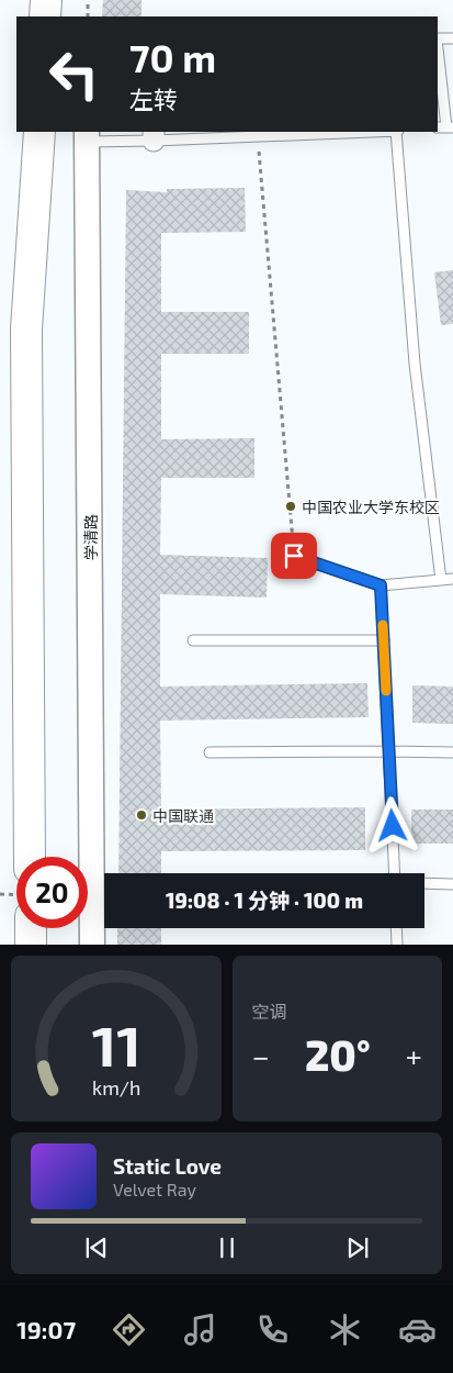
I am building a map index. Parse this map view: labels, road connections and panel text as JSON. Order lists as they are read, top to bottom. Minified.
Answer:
{"streets":{"street":["学清路"]},"places":["中国农业大学东校区","中国联通"],"page":{"turn":["70 m","左转"],"limit":"20","trip":"19:08 · 1 分钟 · 100 m","tile":"空调","heat":["−","20°","+"],"song":["Static Love","Velvet Ray"],"tabs":"19:07","gauge":["11","km/h"]}}
